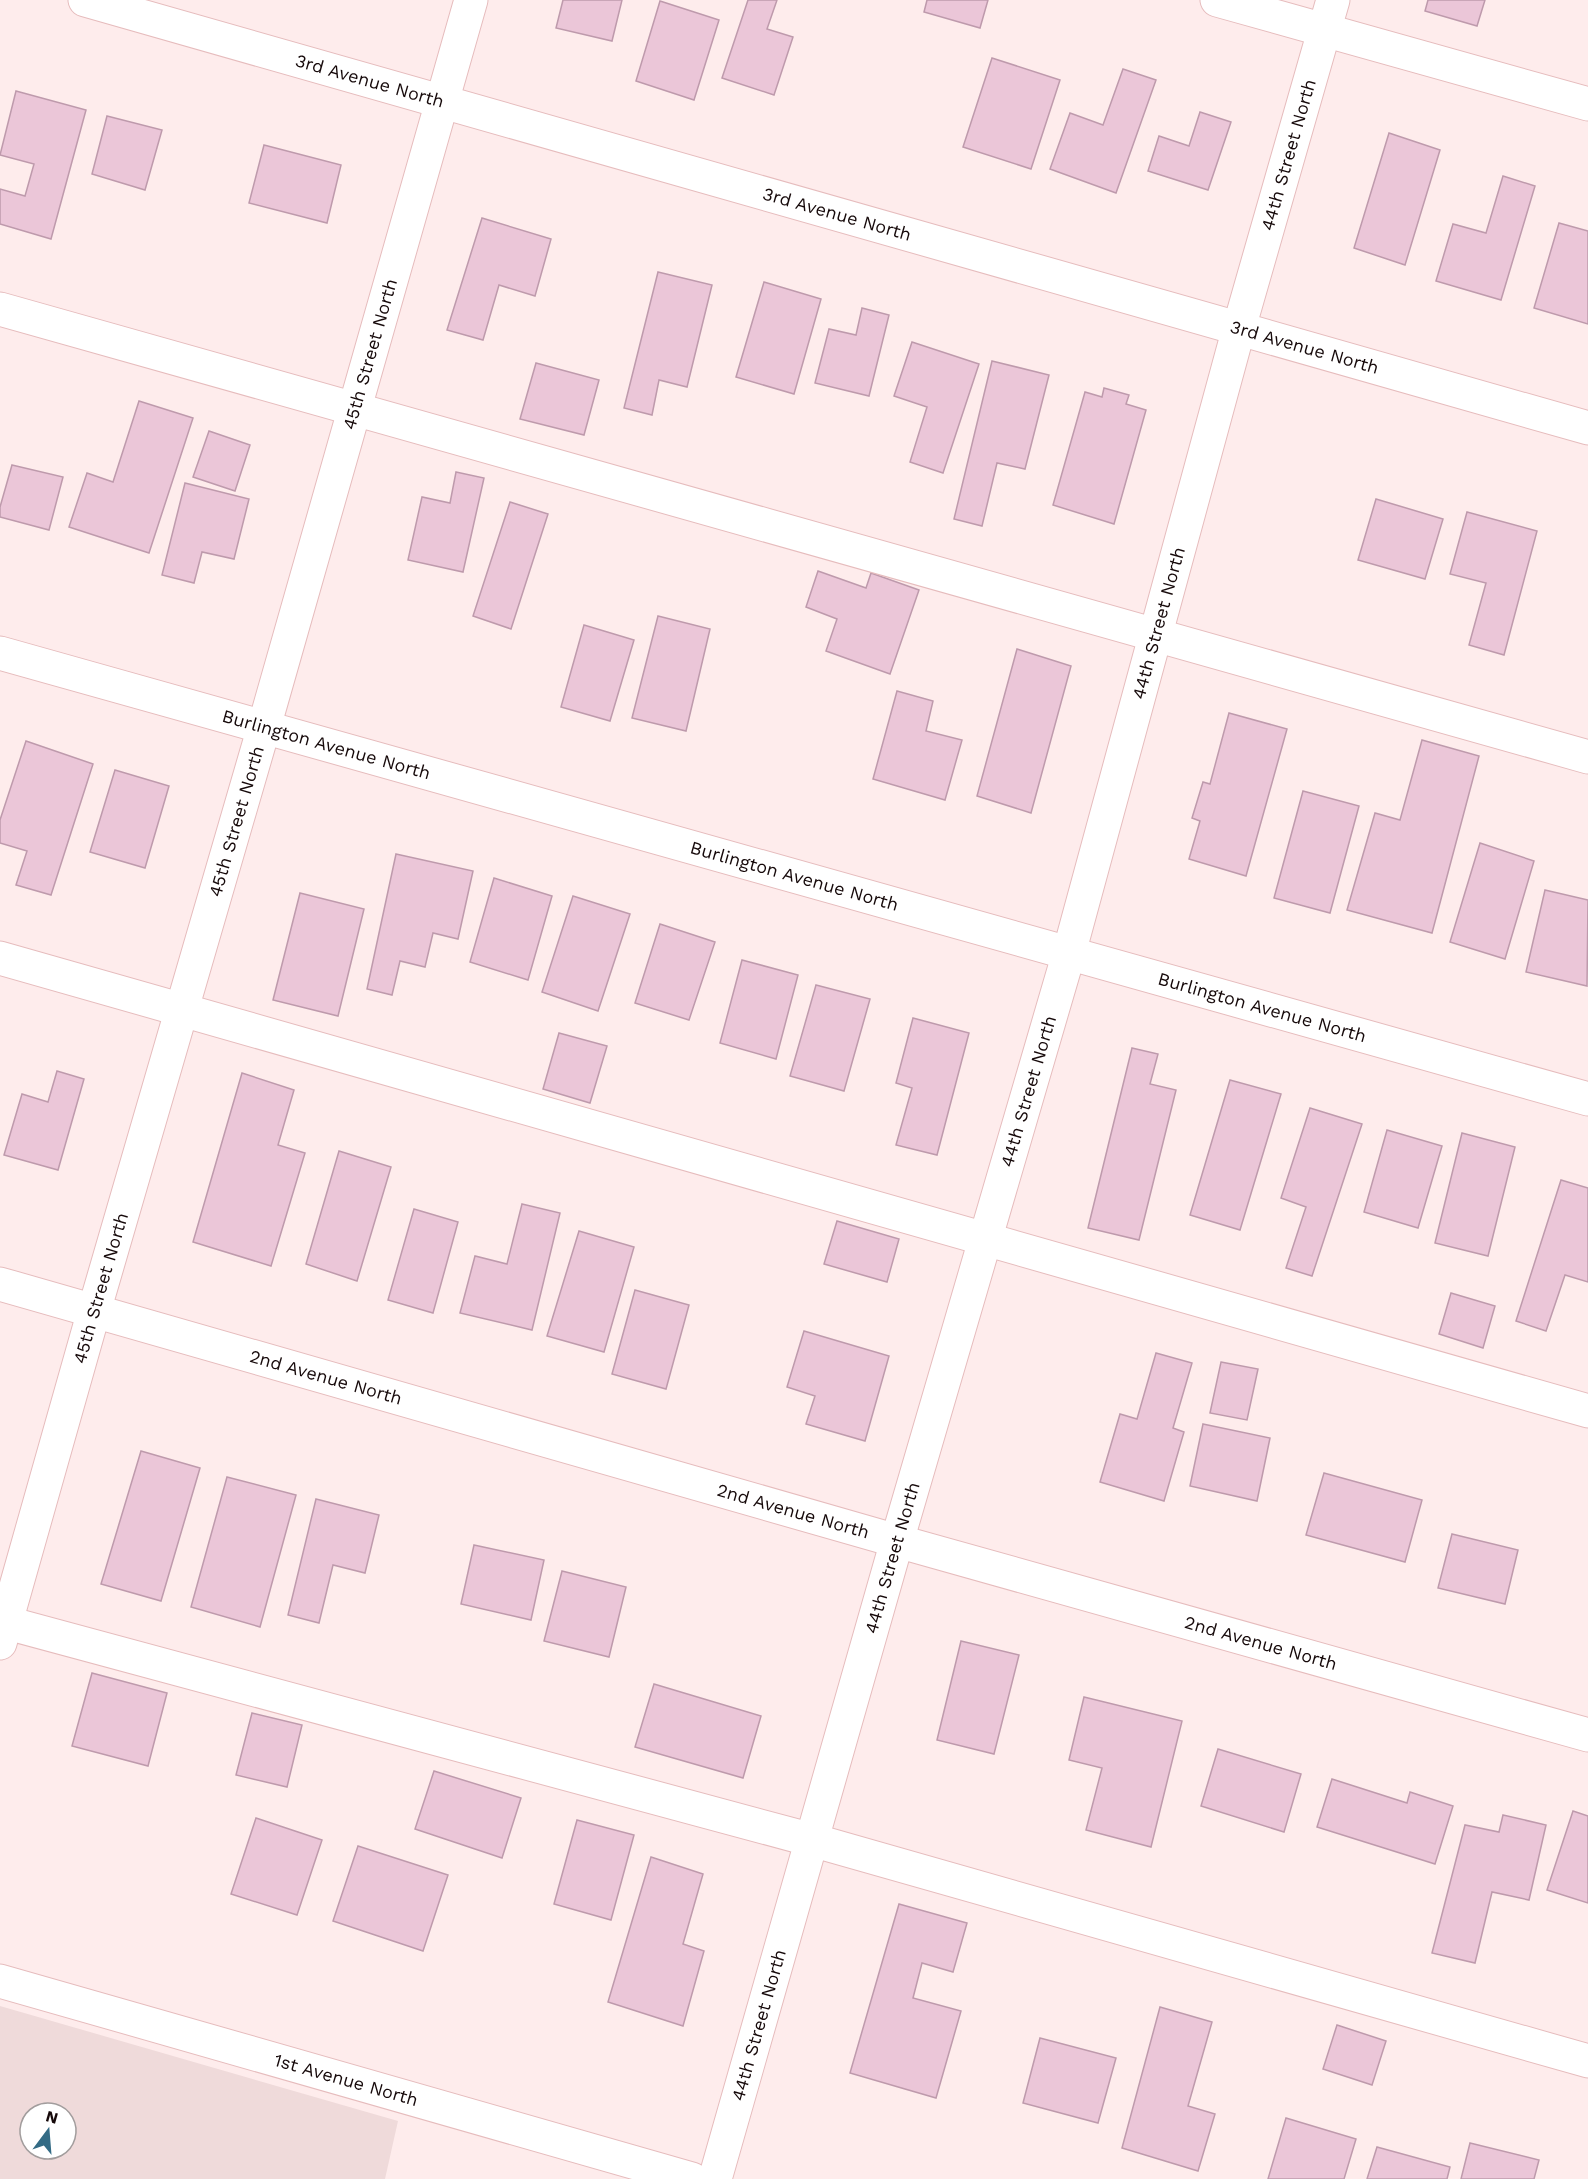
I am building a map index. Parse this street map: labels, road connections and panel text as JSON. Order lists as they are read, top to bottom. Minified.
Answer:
{"streets":{"street":["3rd Avenue North","44th Street North","45th Street North","Burlington Avenue North","2nd Avenue North","1st Avenue North"]},"crossings":[["3rd Avenue North","44th Street North"],["3rd Avenue North","45th Street North"],["44th Street North","Burlington Avenue North"],["44th Street North","2nd Avenue North"],["45th Street North","Burlington Avenue North"],["45th Street North","2nd Avenue North"]],"north":"top"}
